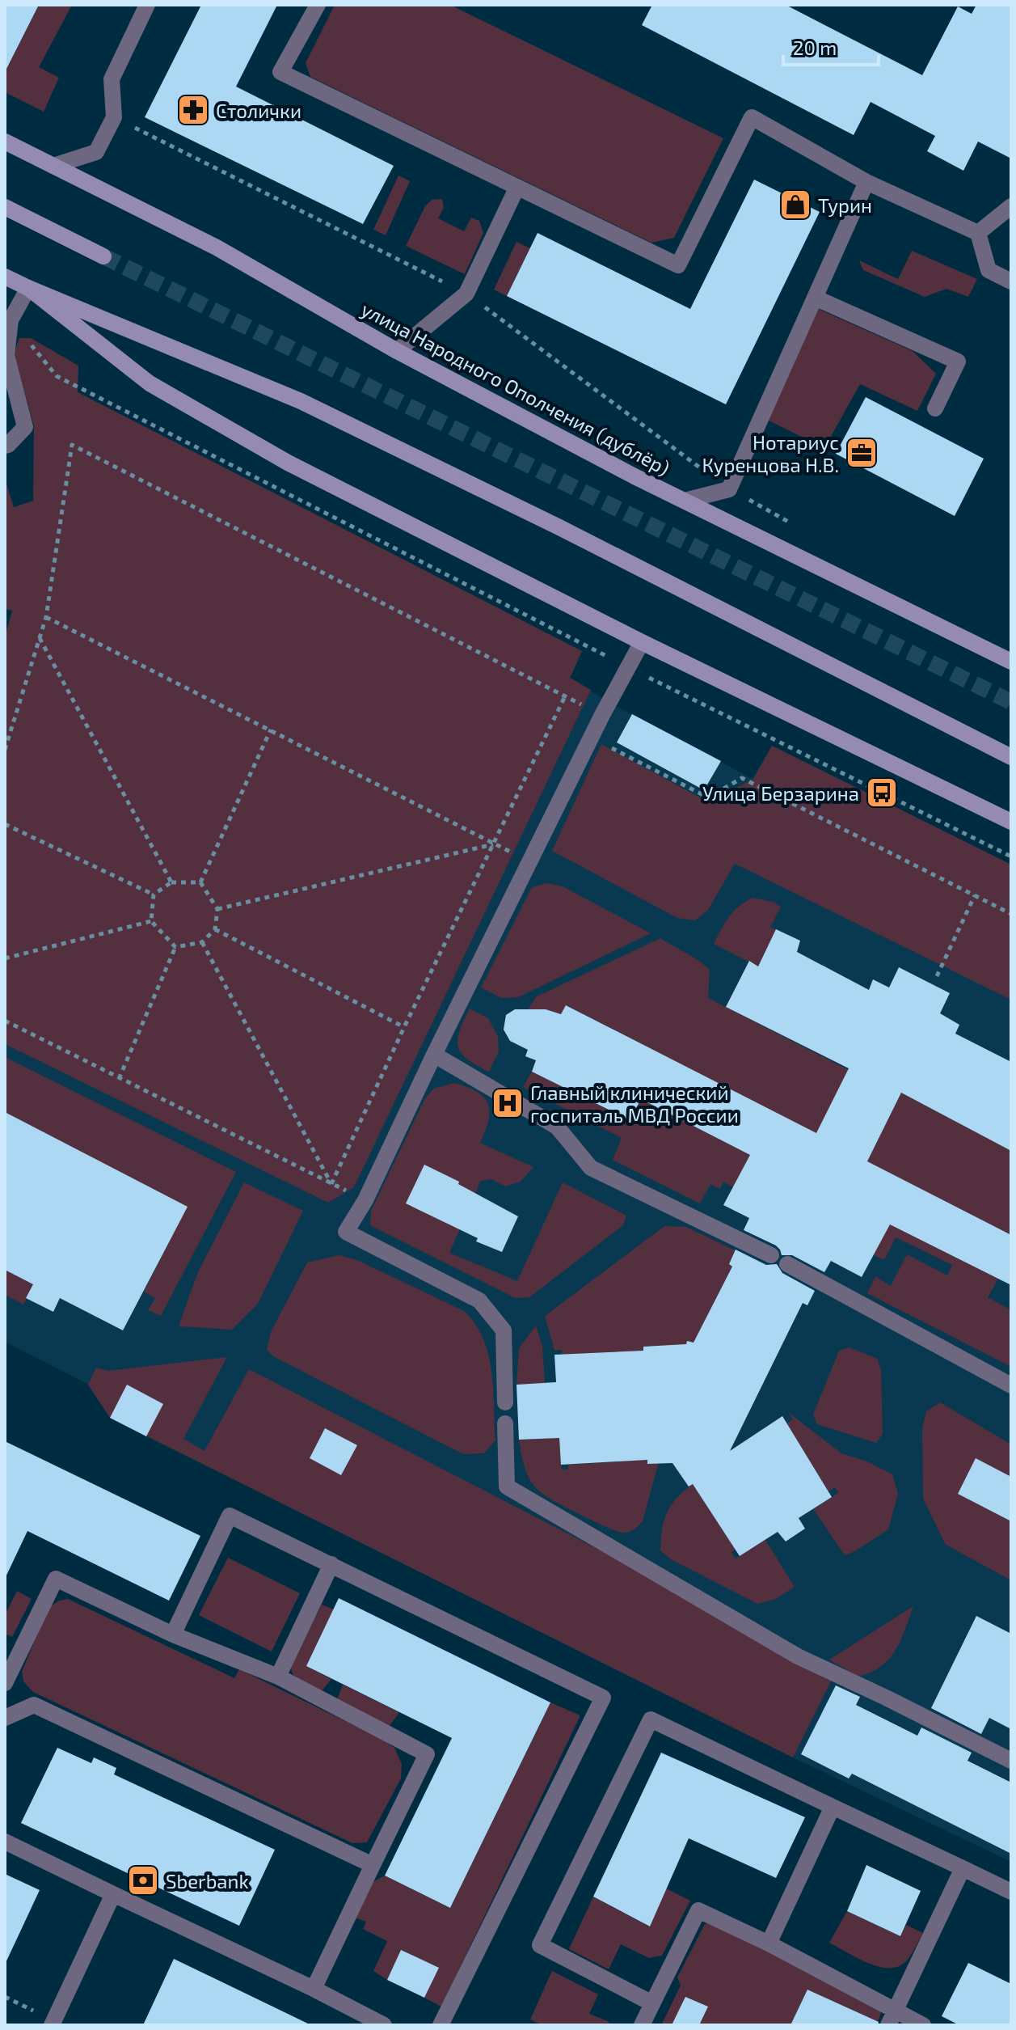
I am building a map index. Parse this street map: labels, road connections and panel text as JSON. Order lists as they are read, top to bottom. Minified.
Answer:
{"streets":{"street":["улица Народного Ополчения (дублёр)"]},"places":{"pharmacy":["Столички"],"shop":["Турин"],"office":["Нотариус Куренцова Н.В."],"bus stop":["Улица Берзарина"],"hospital":["Главный клинический госпиталь МВД России"],"bank":["Sberbank"]},"scale_bar":"20 m"}
